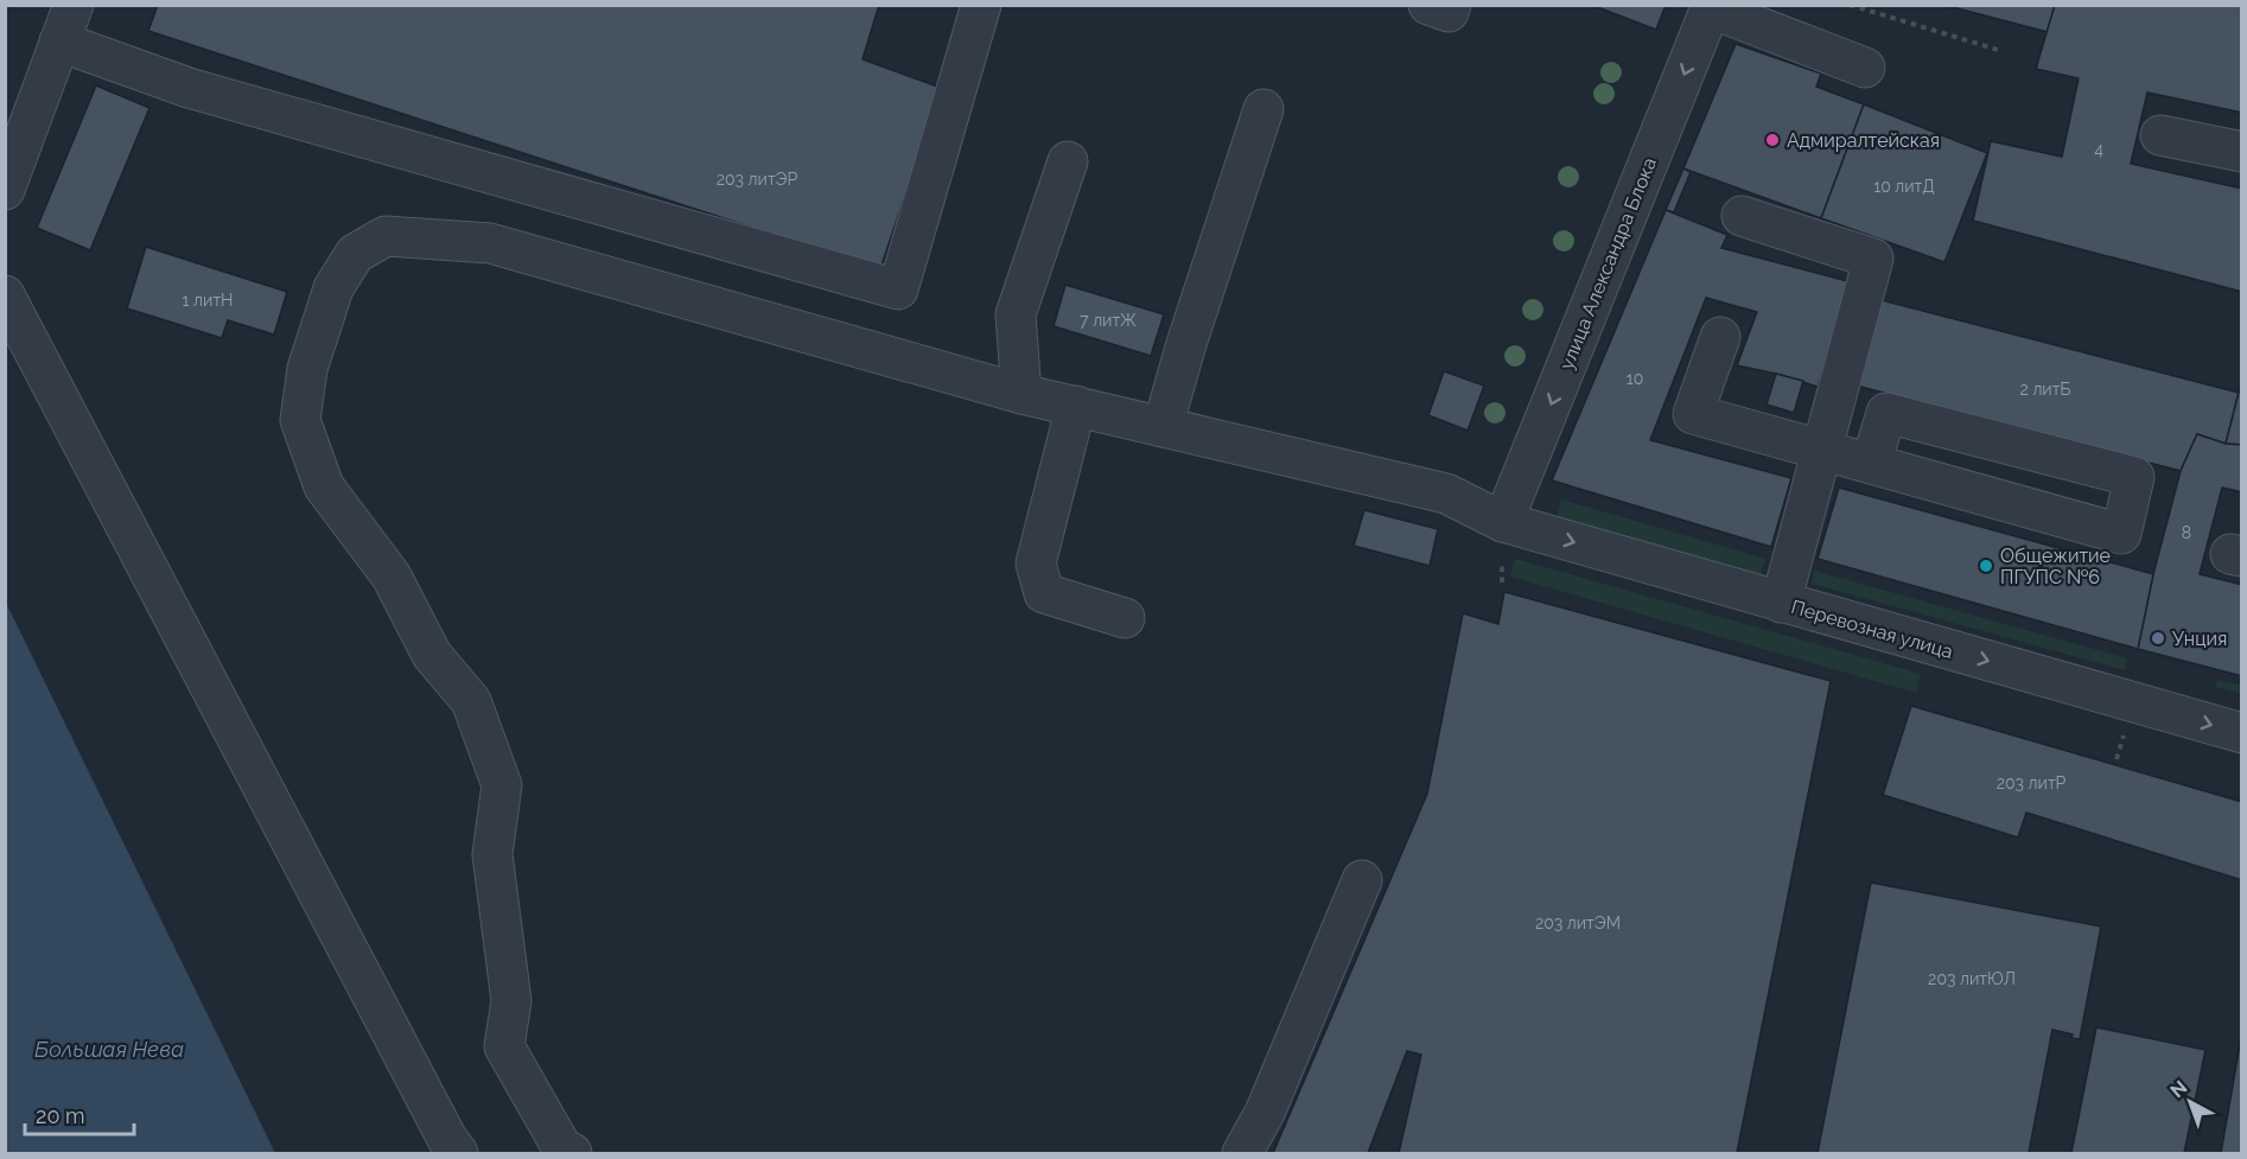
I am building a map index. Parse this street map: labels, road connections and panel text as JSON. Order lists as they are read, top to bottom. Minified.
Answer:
{"streets":{"street":["улица Александра Блока","Перевозная улица"]},"crossings":[["улица Александра Блока","Перевозная улица"]],"one_way":["улица Александра Блока"],"water":["Большая Нева"],"places":["Адмиралтейская","Общежитие ПГУПС №6","Унция"],"house_numbers":["4","203 литЭР","10 литД","1 литН","7 литЖ","10","2 литБ","8","203 литР","203 литЭМ","203 литЮЛ"],"scale_bar":"20 m","north":"top left"}
